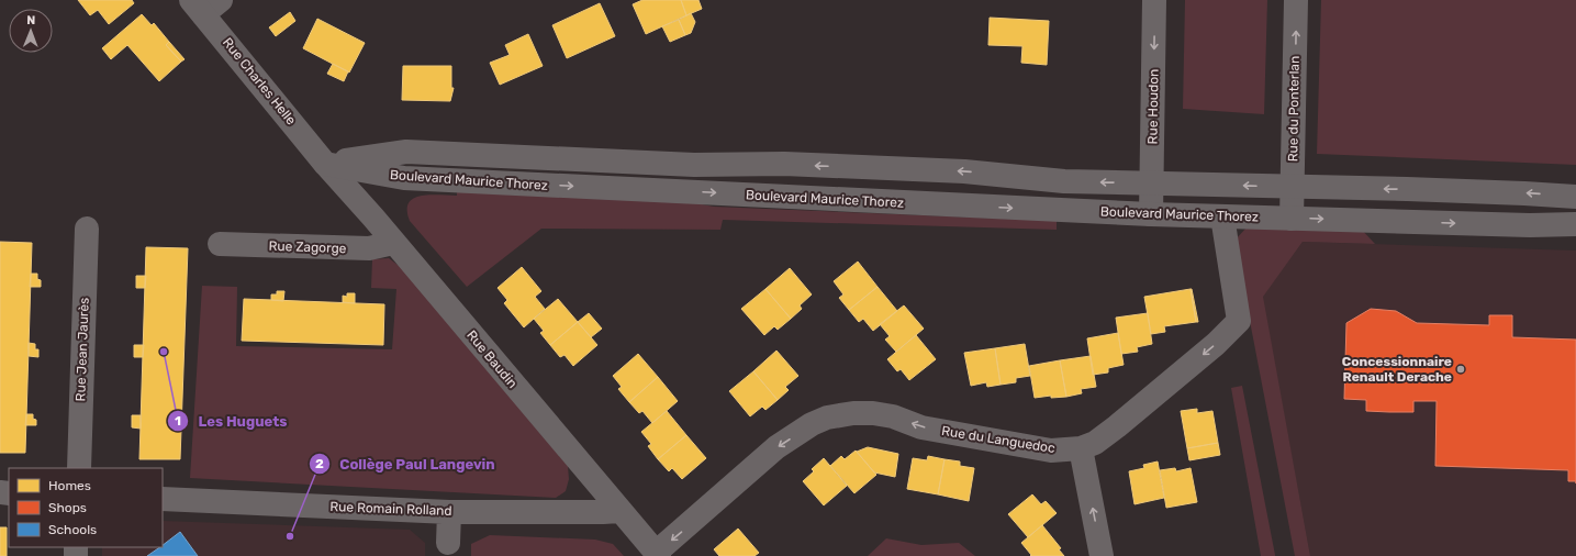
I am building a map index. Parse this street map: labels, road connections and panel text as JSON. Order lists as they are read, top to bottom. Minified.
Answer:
{"streets":{"street":["Rue Charles Helle","Rue Houdon","Rue du Ponterlan","Boulevard Maurice Thorez","Rue Zagorge","Rue Jean Jaurès","Rue Baudin","Rue du Languedoc","Rue Romain Rolland"]},"crossings":[["Rue Charles Helle","Boulevard Maurice Thorez"],["Rue Charles Helle","Rue Baudin"],["Rue Houdon","Boulevard Maurice Thorez"],["Rue du Ponterlan","Boulevard Maurice Thorez"],["Boulevard Maurice Thorez","Rue Baudin"],["Boulevard Maurice Thorez","Rue du Languedoc"],["Rue Zagorge","Rue Baudin"],["Rue Baudin","Rue du Languedoc"],["Rue Baudin","Rue Romain Rolland"]],"one_way":["Rue Houdon","Rue du Ponterlan","Rue du Languedoc"],"places":["Les Huguets","Concessionnaire Renault Derache","Collège Paul Langevin"],"legend":["Homes","Shops","Schools"],"north":"top"}
